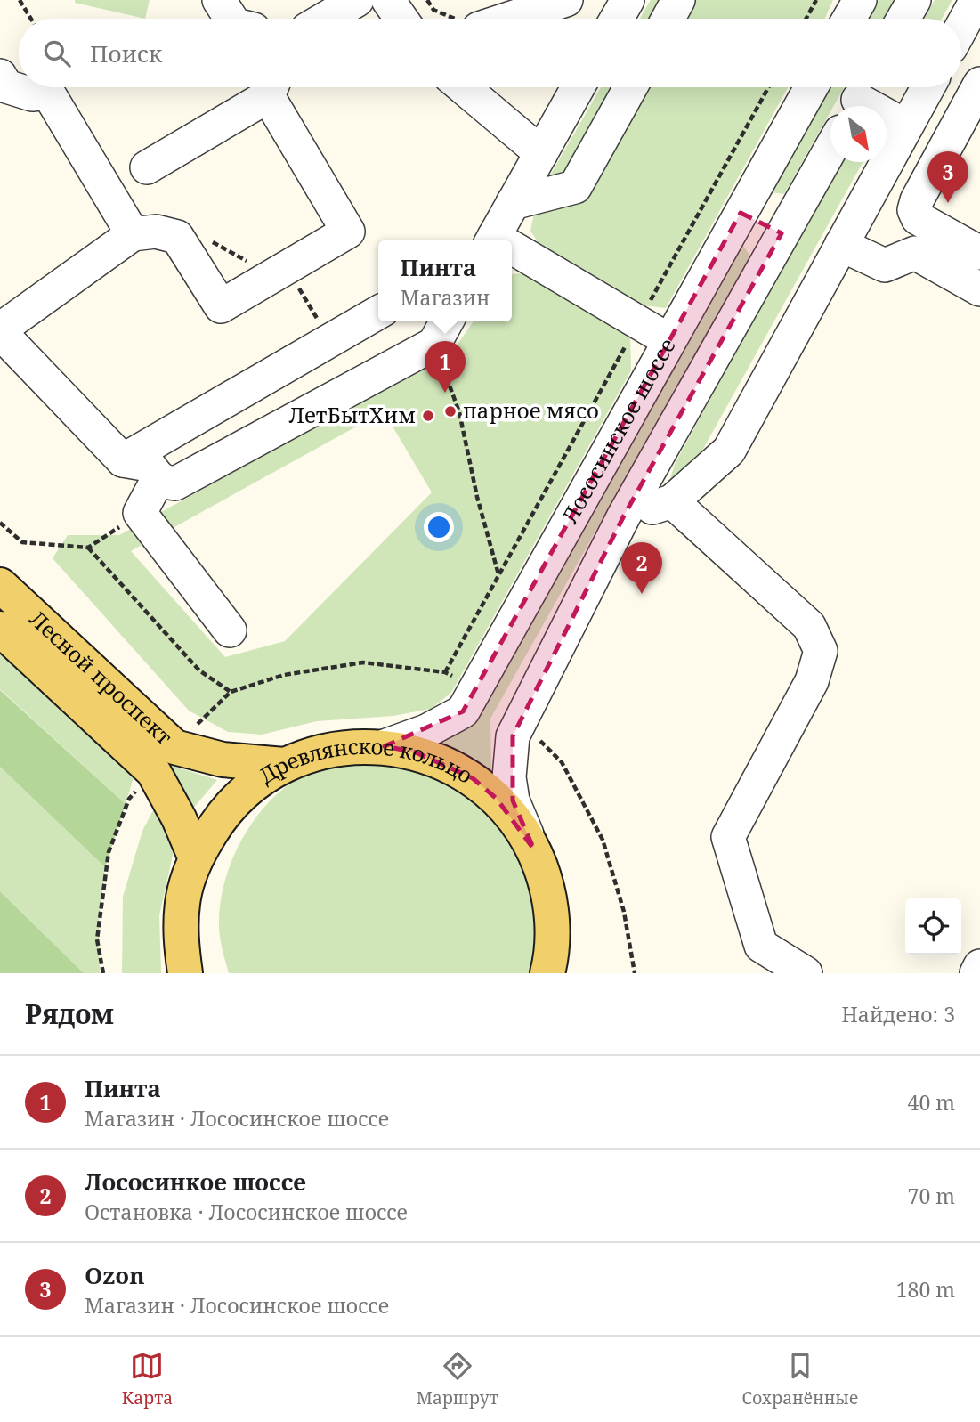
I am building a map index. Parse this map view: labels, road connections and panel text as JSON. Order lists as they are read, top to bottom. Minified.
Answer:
{"streets":{"main road":["Лесной проспект","Древлянское кольцо"],"street":["Лососинское шоссе"]},"crossings":[["Лососинское шоссе","Древлянское кольцо"],["Лесной проспект","Древлянское кольцо"]],"places":["парное мясо","ЛетБытХим"],"north":"bottom right","page":{"search":"Поиск","pins":["3","1","2"],"popup":["Пинта","Магазин"],"heading":["Рядом","Найдено: 3"],"list":[{"mark":"1","name":"Пинта","note":"Магазин · Лососинское шоссе","value":"40 m"},{"mark":"2","name":"Лососинкое шоссе","note":"Остановка · Лососинское шоссе","value":"70 m"},{"mark":"3","name":"Ozon","note":"Магазин · Лососинское шоссе","value":"180 m"}],"nav":["Карта","Маршрут","Сохранённые"]}}
